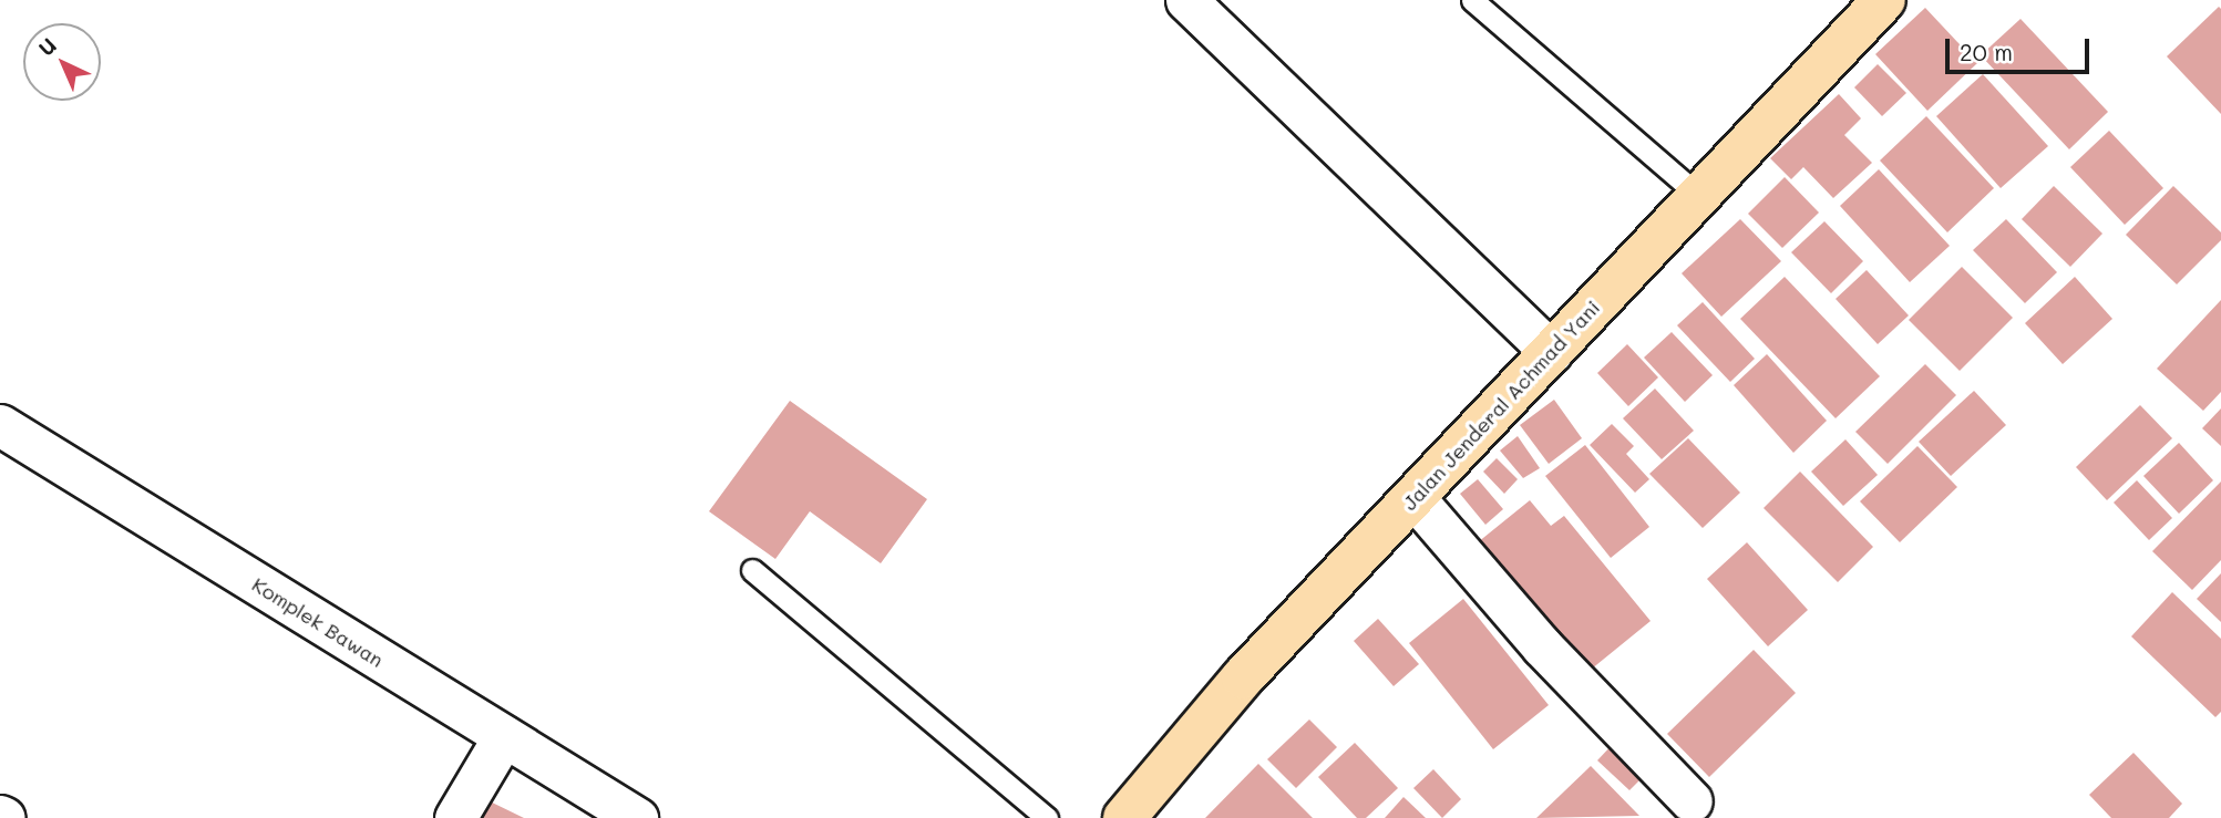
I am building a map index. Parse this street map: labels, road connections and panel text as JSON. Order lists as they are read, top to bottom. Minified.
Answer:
{"streets":{"main road":["Jalan Jenderal Achmad Yani"],"street":["Komplek Bawan"]},"scale_bar":"20 m","north":"top left"}
